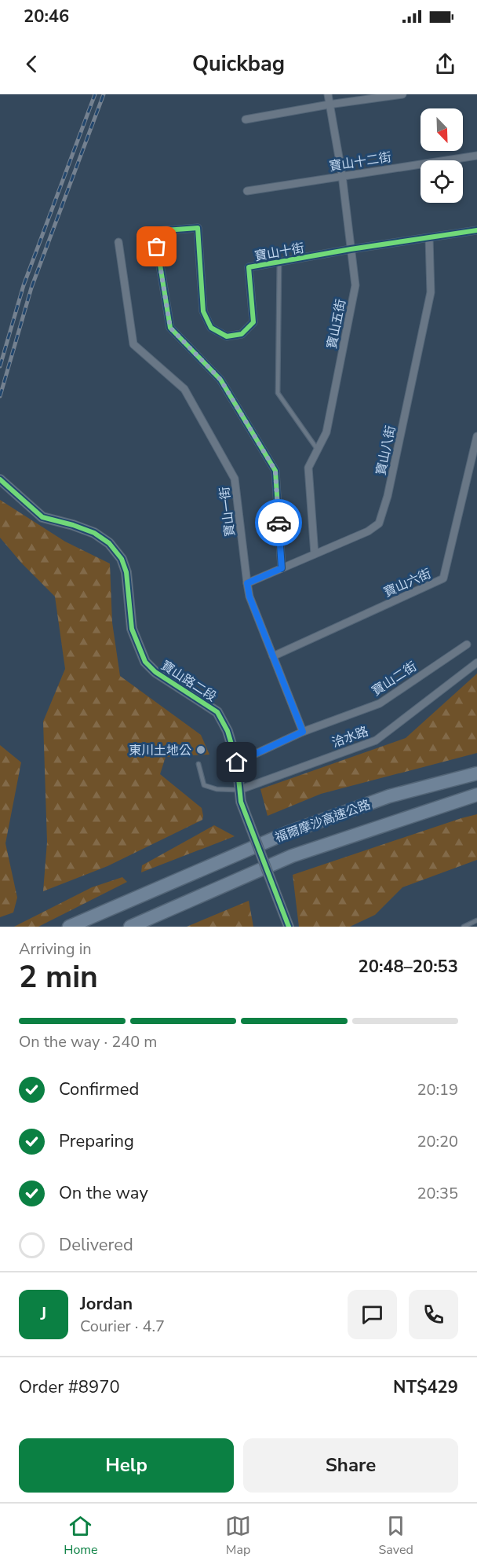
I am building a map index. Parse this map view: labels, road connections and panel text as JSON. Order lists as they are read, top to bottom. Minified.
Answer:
{"streets":{"highway":["福爾摩沙高速公路"],"street":["寶山十二街","寶山十街","寶山五街","寶山八街","寶山一街","寶山六街","寶山二街","寶山路二段","洽水路"]},"crossings":[["寶山十二街","寶山五街"],["寶山十街","寶山五街"],["寶山十街","寶山八街"],["寶山五街","寶山八街"],["寶山八街","寶山一街"],["寶山一街","寶山六街"],["寶山一街","寶山二街"],["寶山路二段","洽水路"]],"places":["東川土地公"],"north":"bottom right","page":{"status":"20:46","header":"Quickbag","heading":["2 min","Arriving in","20:48–20:53"],"panel":["Jordan","Courier · 4.7","Order #8970","NT$429"],"bar":"On the way · 240 m","list":[["Confirmed","20:19"],["Preparing","20:20"],["On the way","20:35"],"Delivered"],"round":"J","buttons":["Help","Share"],"tabs":["Home","Map","Saved"]}}
